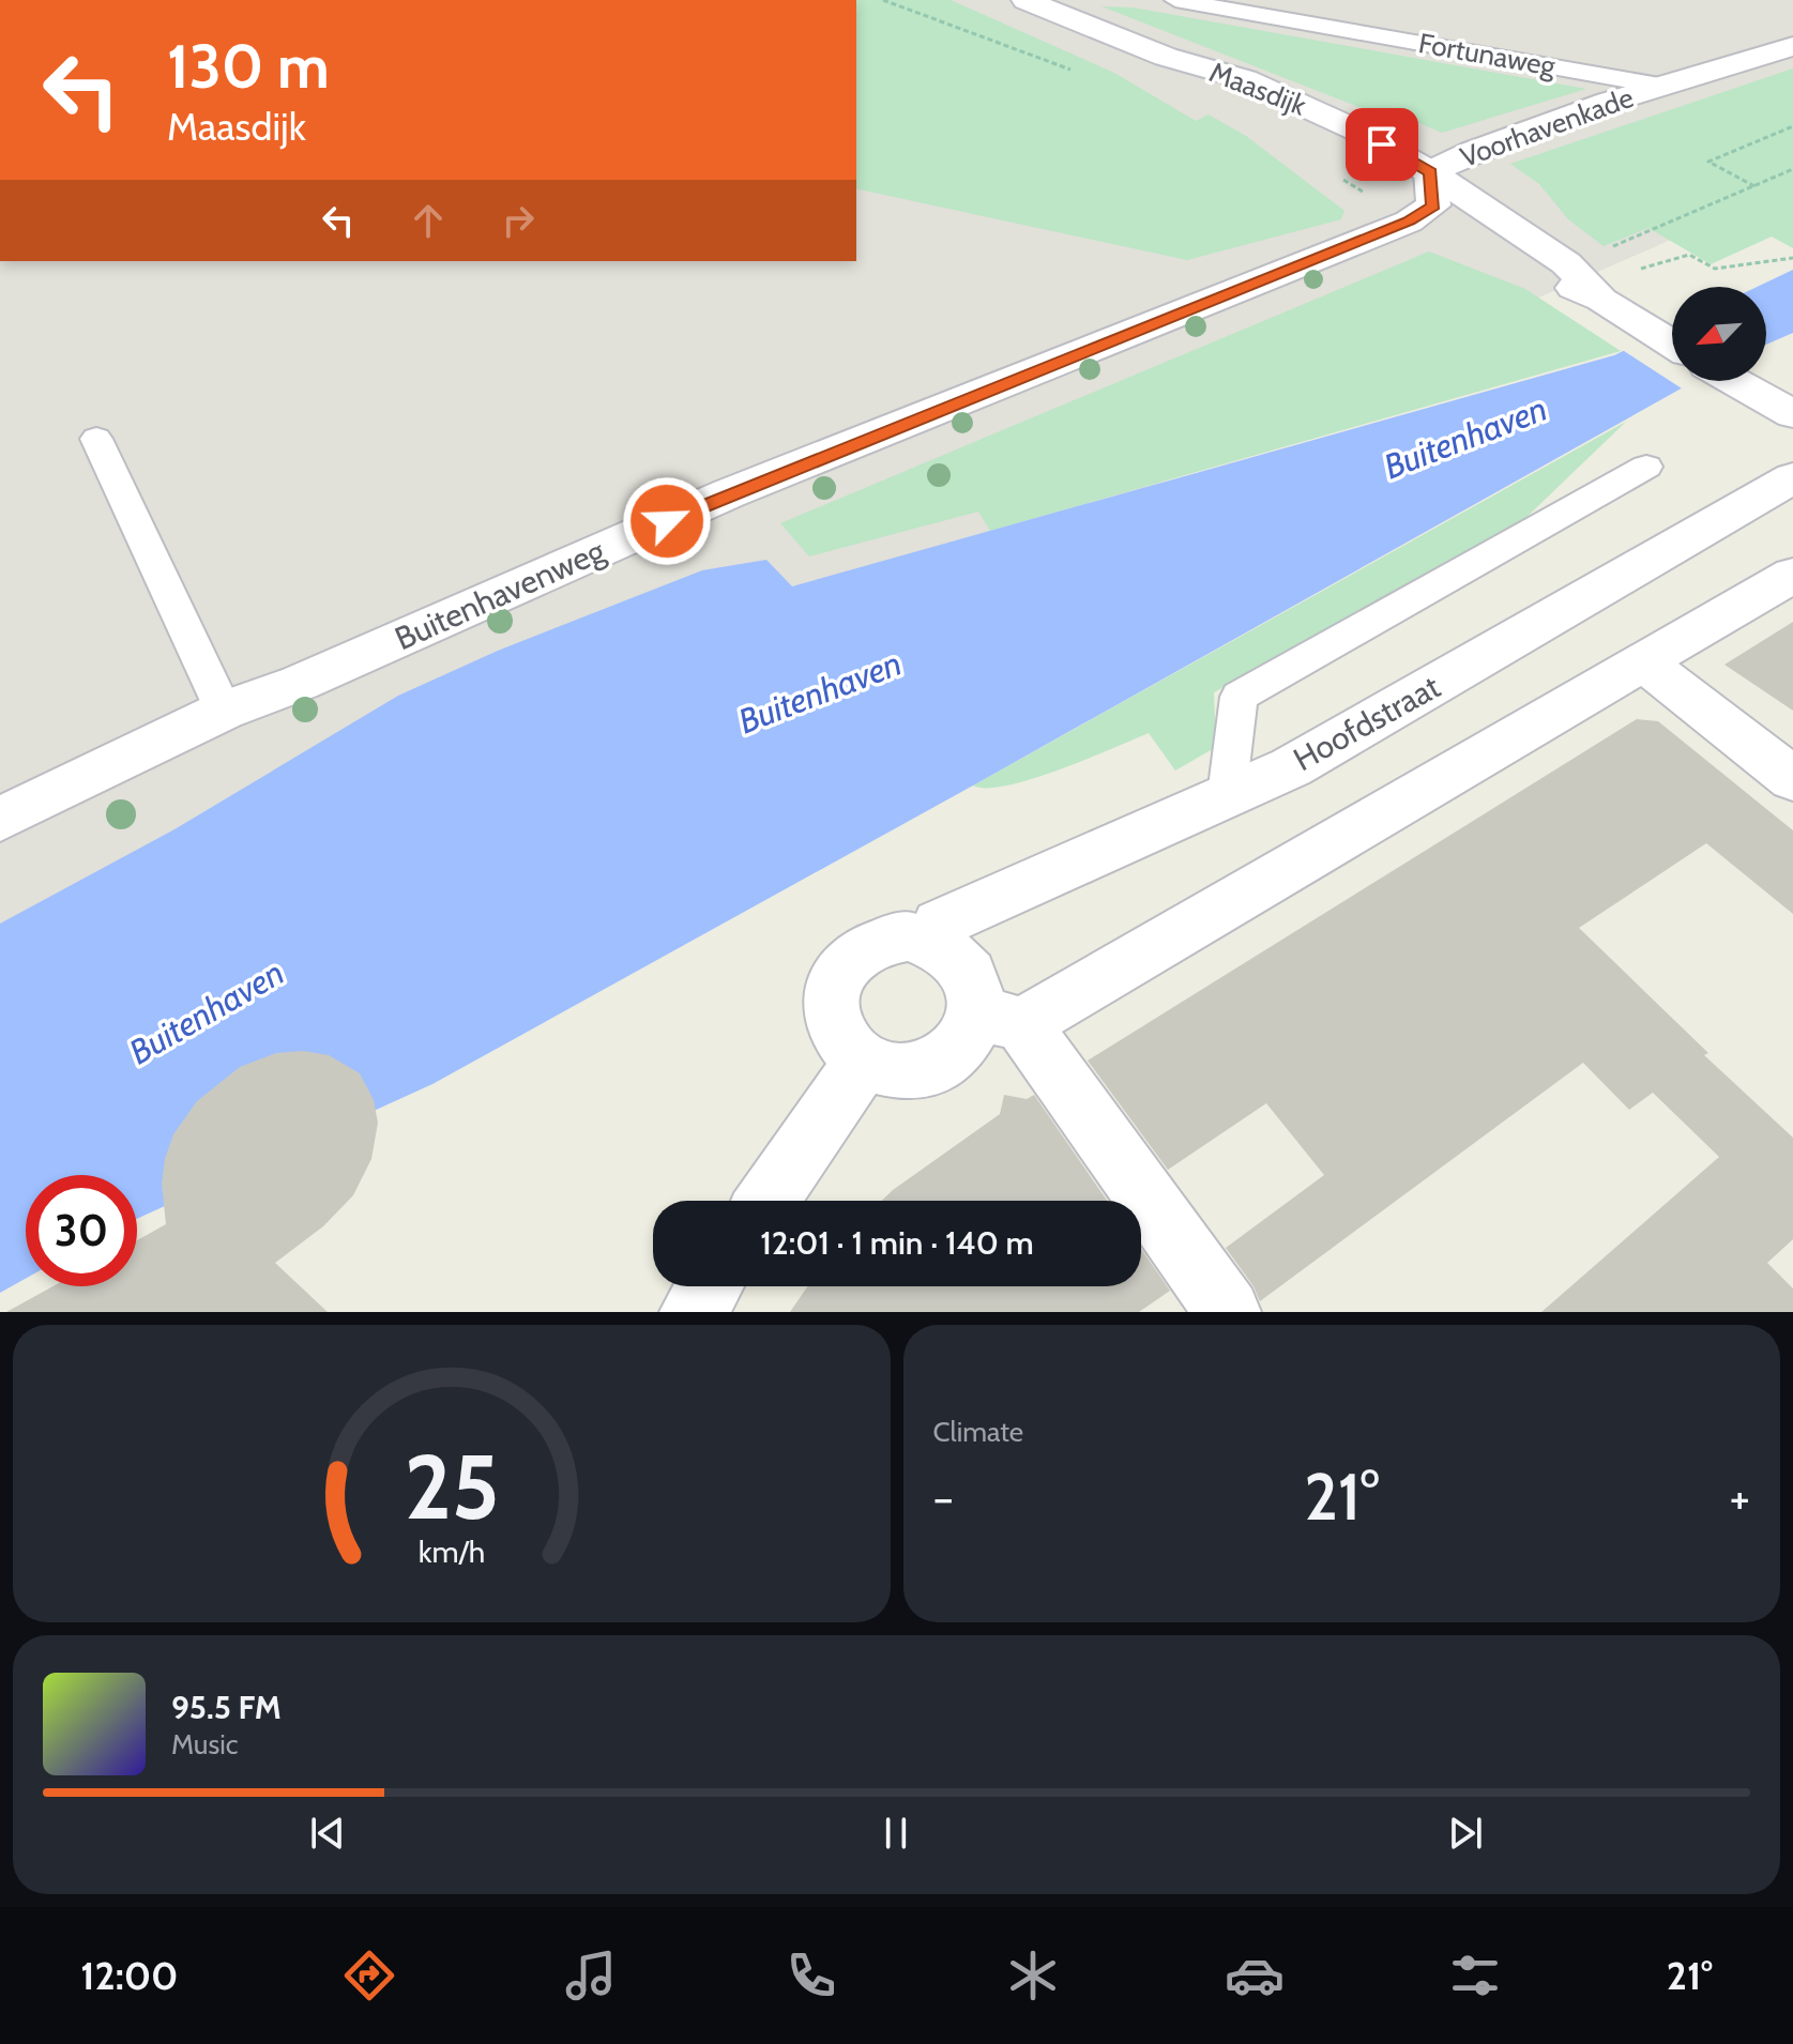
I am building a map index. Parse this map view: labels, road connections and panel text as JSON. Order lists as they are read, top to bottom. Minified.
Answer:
{"streets":{"street":["Fortunaweg","Maasdijk","Voorhavenkade","Buitenhavenweg","Hoofdstraat"]},"crossings":[["Fortunaweg","Voorhavenkade"],["Maasdijk","Voorhavenkade"],["Maasdijk","Buitenhavenweg"],["Voorhavenkade","Buitenhavenweg"]],"water":["Buitenhaven"],"north":"bottom left","page":{"turn":["130 m","Maasdijk"],"limit":"30","trip":"12:01 · 1 min · 140 m","tile":"Climate","heat":["−","21°","+"],"song":["95.5 FM","Music"],"tabs":["12:00","21°"],"gauge":["25","km/h"]}}
